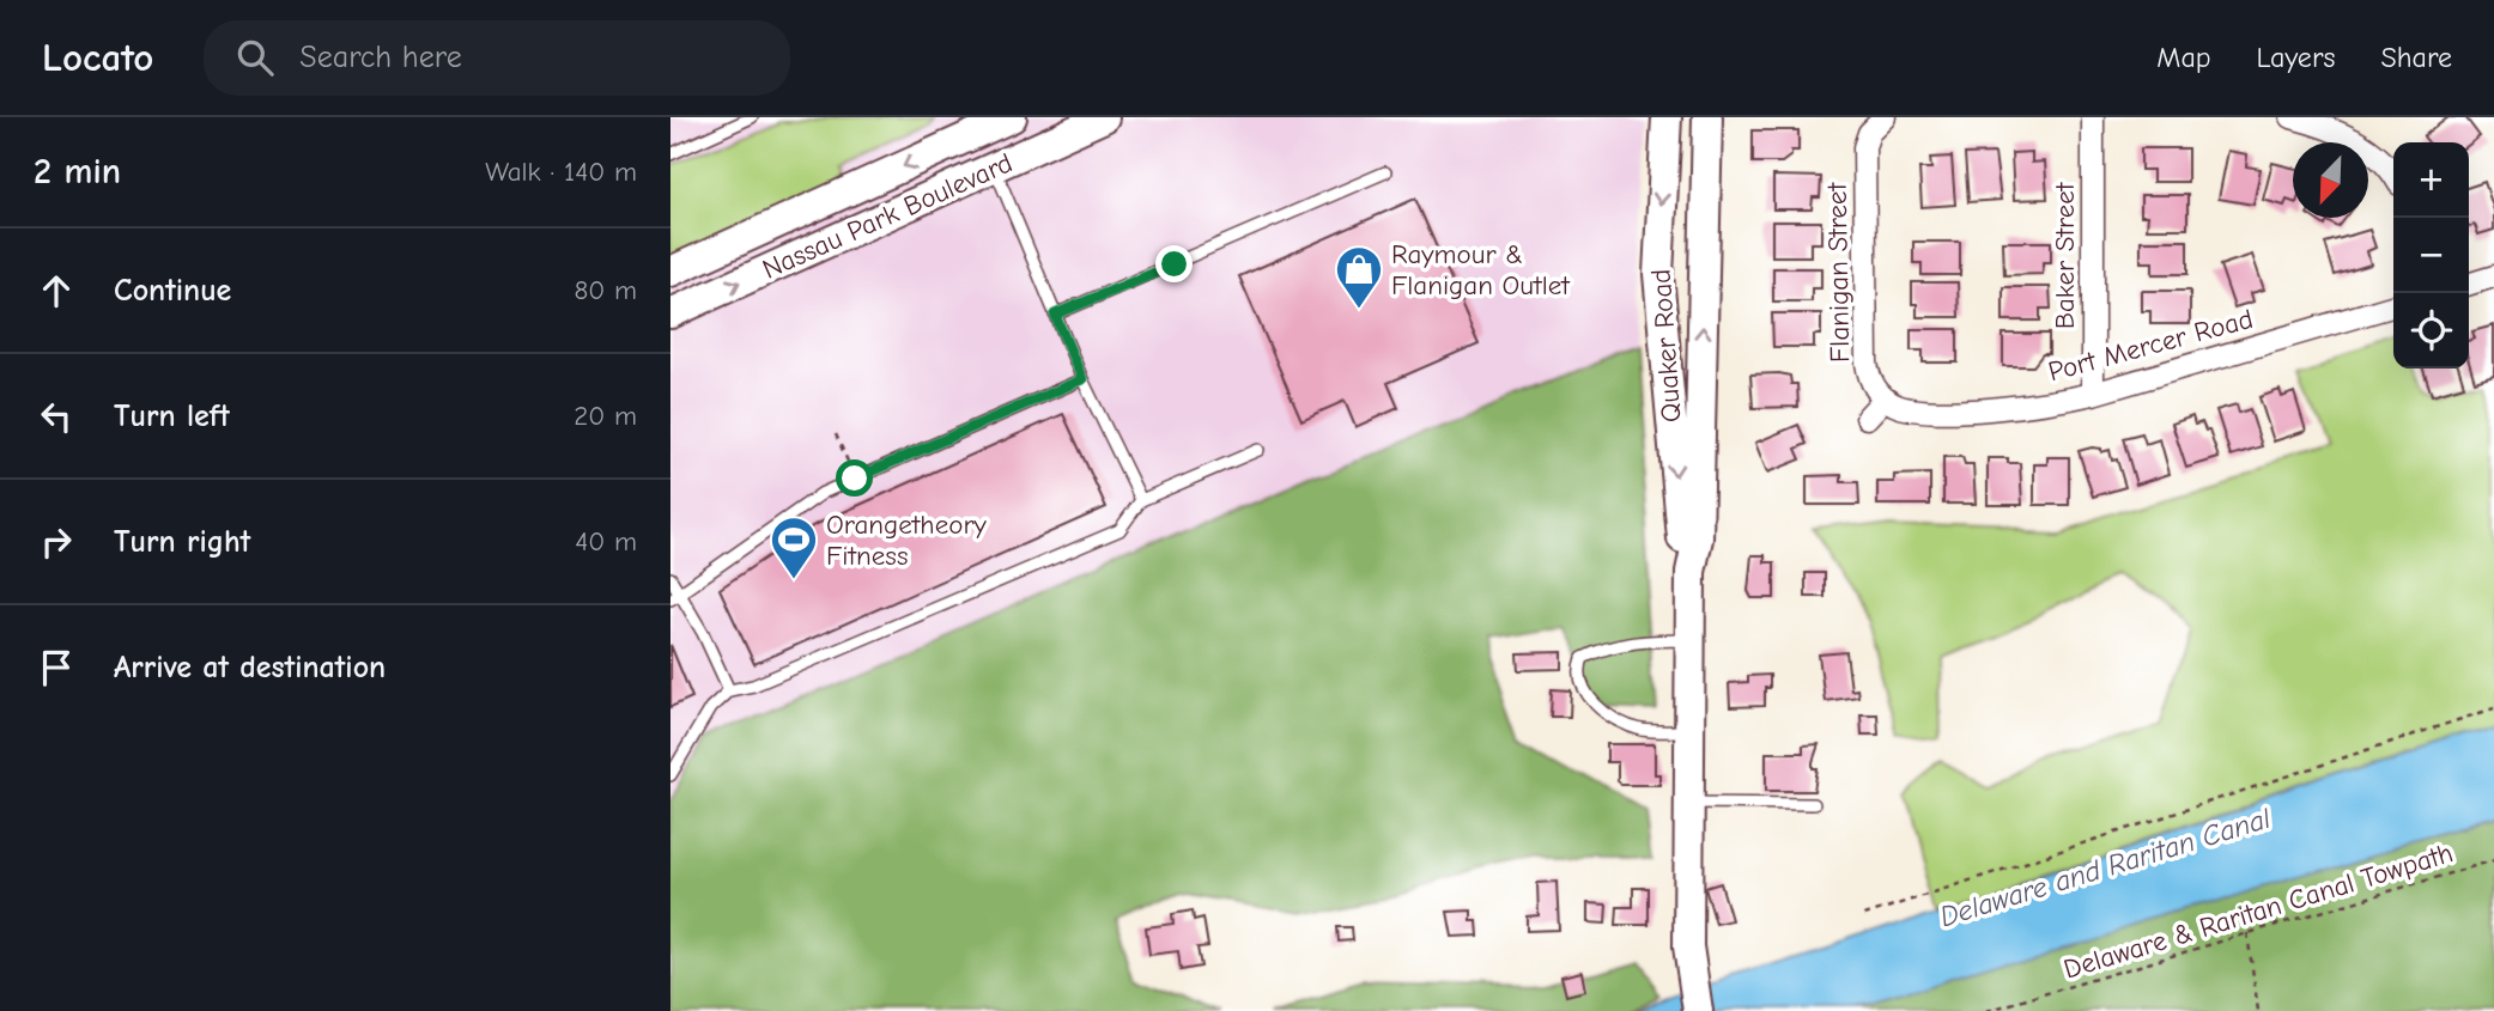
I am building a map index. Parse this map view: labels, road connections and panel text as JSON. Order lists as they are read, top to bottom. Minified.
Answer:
{"streets":{"street":["Nassau Park Boulevard","Baker Street","Flanigan Street","Port Mercer Road","Quaker Road"],"path":["Delaware & Raritan Canal Towpath"]},"crossings":[["Baker Street","Port Mercer Road"],["Flanigan Street","Port Mercer Road"]],"water":["Delaware and Raritan Canal"],"places":{"shop":["Raymour & Flanigan Outlet"],"sports":["Orangetheory Fitness"]},"north":"bottom left","page":{"header":"Locato","search":"Search here","nav":["Map","Layers","Share"],"heading":["2 min","Walk · 140 m"],"map_buttons":["+","−"],"list":[["Continue","80 m"],["Turn left","20 m"],["Turn right","40 m"],"Arrive at destination"]}}
